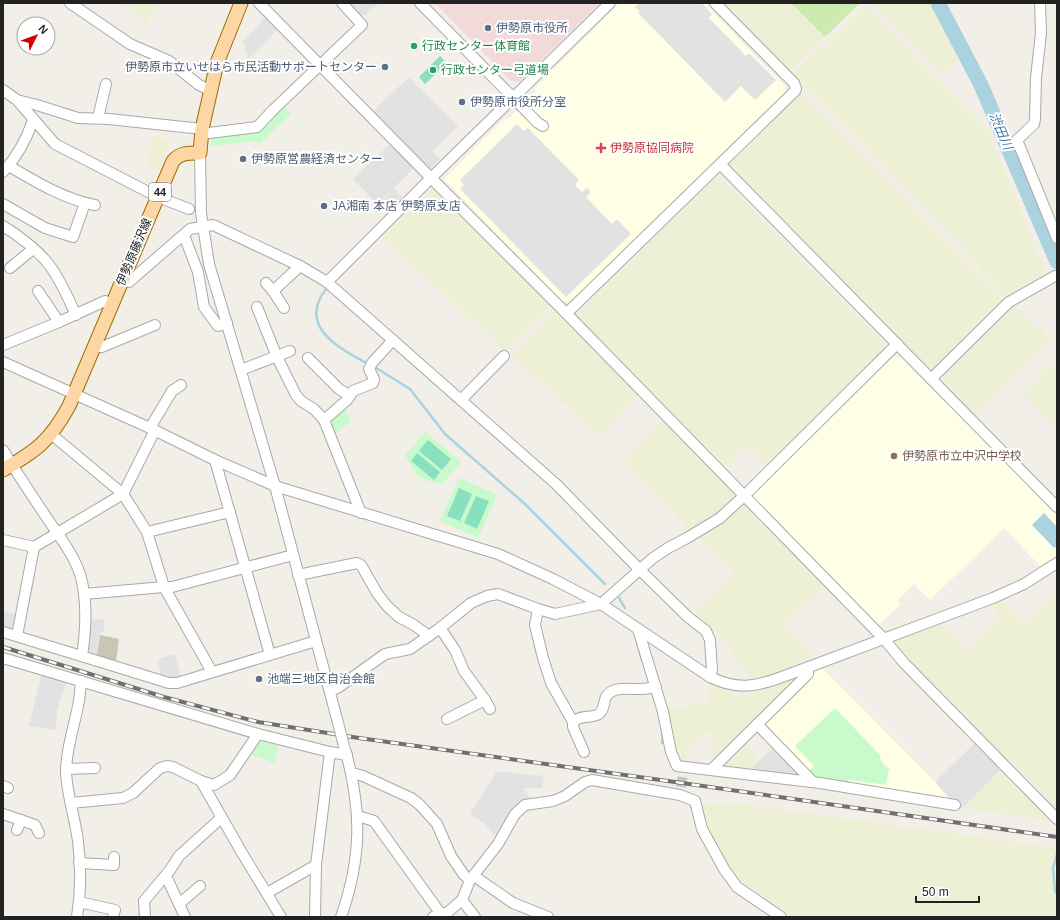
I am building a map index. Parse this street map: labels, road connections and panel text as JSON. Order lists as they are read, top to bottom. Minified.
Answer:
{"streets":{"main road":["44","伊勢原藤沢線"]},"water":["渋田川"],"places":{"other":["伊勢原市役所","行政センター体育館","伊勢原市立いせはら市民活動サポートセンター","行政センター弓道場","伊勢原市役所分室","伊勢原営農経済センター","JA湘南 本店 伊勢原支店","伊勢原市立中沢中学校","池端三地区自治会館"],"health":["伊勢原協同病院"]},"scale_bar":"50 m","north":"top right"}
